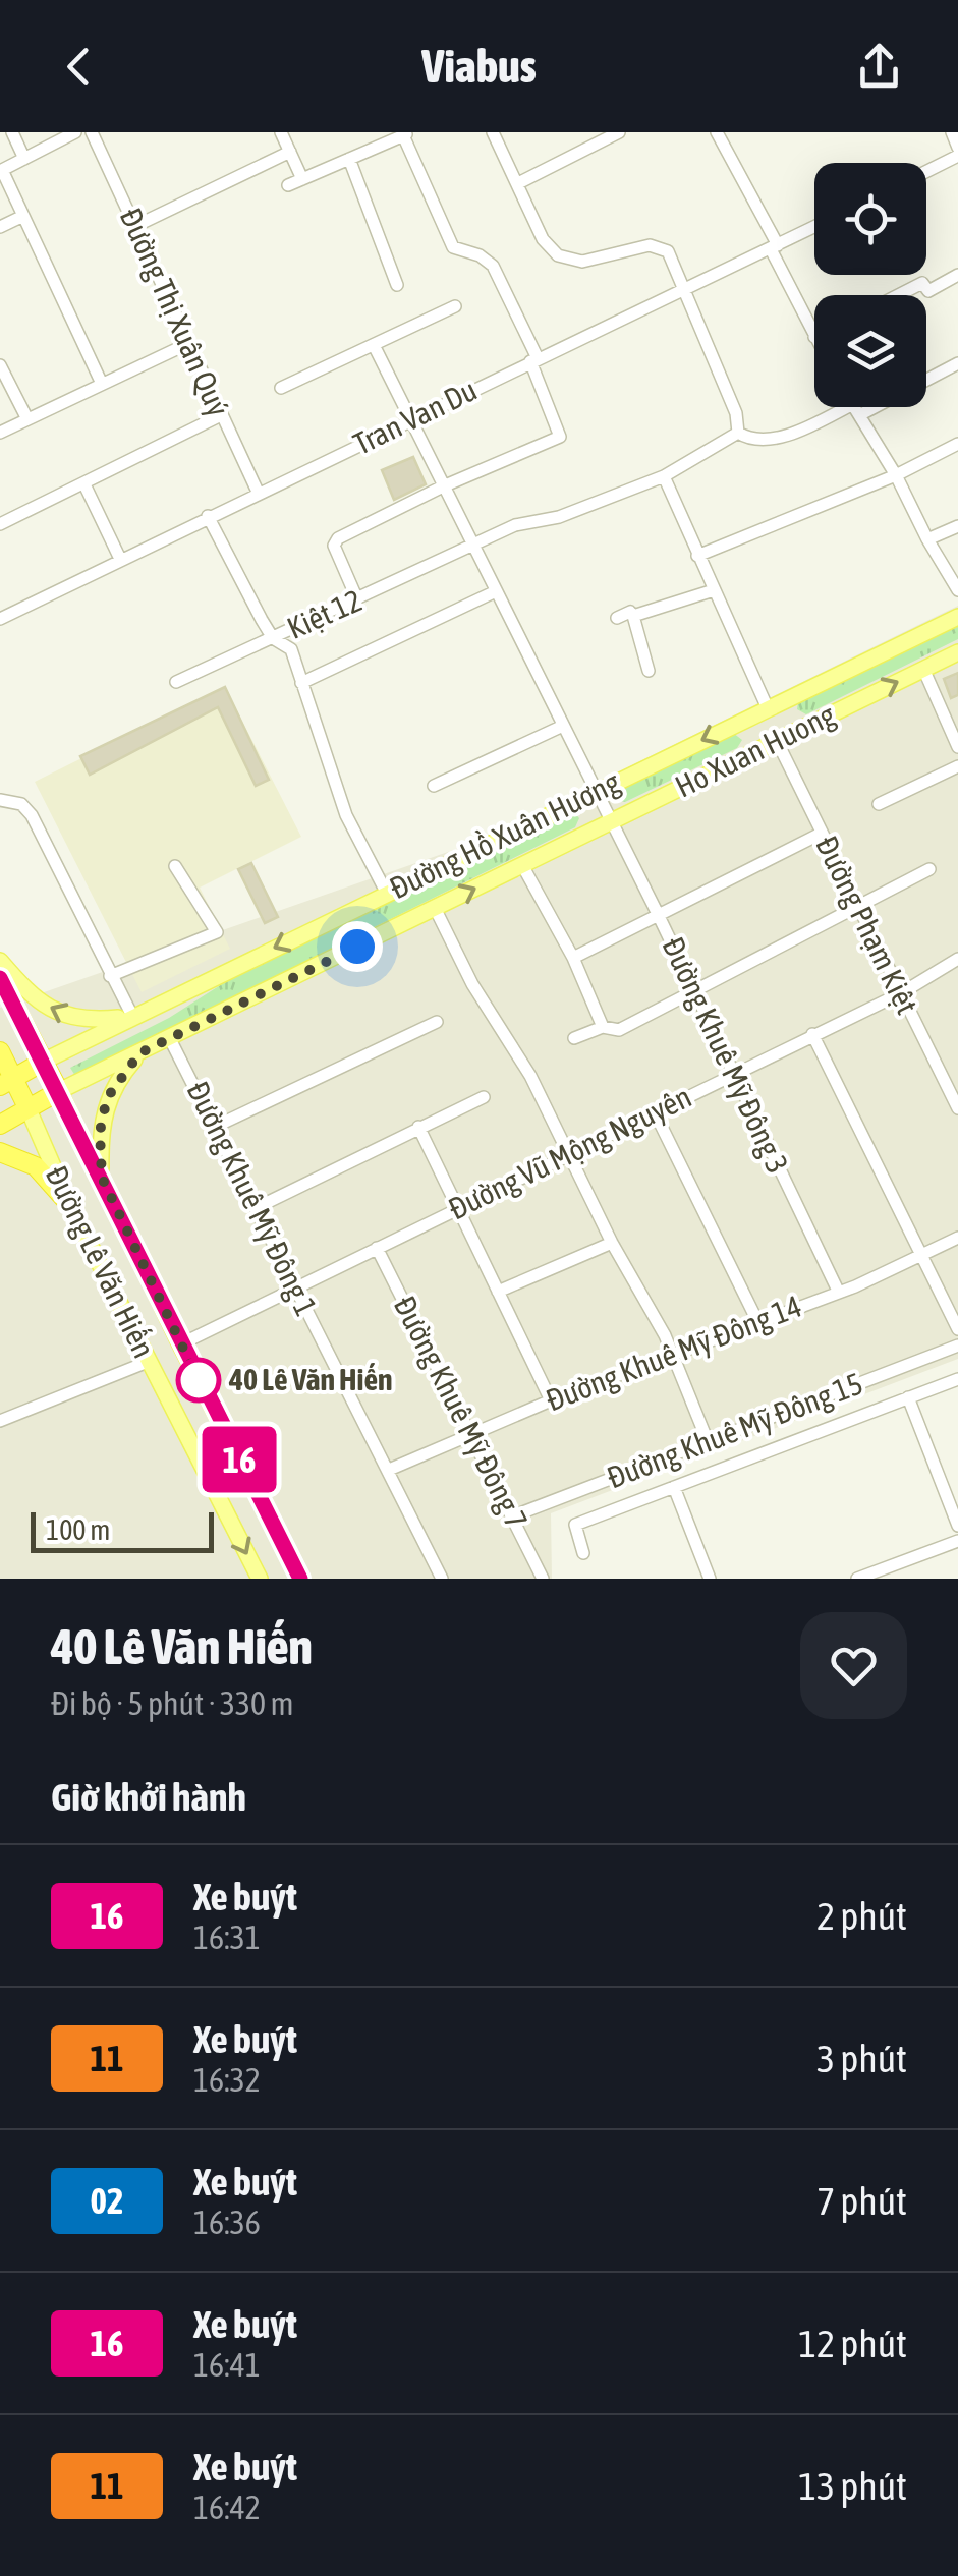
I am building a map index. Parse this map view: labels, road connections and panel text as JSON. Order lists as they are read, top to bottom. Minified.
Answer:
{"streets":{"highway":["Đường Hồ Xuân Hương","Đường Lê Văn Hiến"],"main road":["Ho Xuan Huong"],"street":["Đường Thị Xuân Quý","Tran Van Du","Kiệt 12","Đường Phạm Kiệt","Đường Khuê Mỹ Đông 3","Đường Vũ Mộng Nguyên","Đường Khuê Mỹ Đông 1","Đường Khuê Mỹ Đông 14","Đường Khuê Mỹ Đông 7","Đường Khuê Mỹ Đông 15"]},"crossings":[["Đường Thị Xuân Quý","Tran Van Du"],["Tran Van Du","Đường Khuê Mỹ Đông 3"],["Kiệt 12","Đường Khuê Mỹ Đông 3"],["Ho Xuan Huong","Đường Phạm Kiệt"],["Ho Xuan Huong","Đường Khuê Mỹ Đông 3"],["Ho Xuan Huong","Đường Khuê Mỹ Đông 1"],["Ho Xuan Huong","Đường Lê Văn Hiến"],["Đường Hồ Xuân Hương","Đường Khuê Mỹ Đông 3"],["Đường Hồ Xuân Hương","Đường Lê Văn Hiến"],["Đường Phạm Kiệt","Đường Vũ Mộng Nguyên"],["Đường Khuê Mỹ Đông 3","Đường Vũ Mộng Nguyên"],["Đường Khuê Mỹ Đông 3","Đường Khuê Mỹ Đông 14"],["Đường Vũ Mộng Nguyên","Đường Khuê Mỹ Đông 1"],["Đường Vũ Mộng Nguyên","Đường Lê Văn Hiến"],["Đường Vũ Mộng Nguyên","Đường Khuê Mỹ Đông 7"],["Đường Khuê Mỹ Đông 1","Đường Khuê Mỹ Đông 14"],["Đường Khuê Mỹ Đông 14","Đường Khuê Mỹ Đông 7"],["Đường Khuê Mỹ Đông 7","Đường Khuê Mỹ Đông 15"]],"one_way":["Đường Hồ Xuân Hương"],"places":["40 Lê Văn Hiến"],"lines":["bus line 16"],"scale_bar":"100 m","page":{"header":"Viabus","on_map":"16","scale":"100 m","heading":[["40 Lê Văn Hiến","Đi bộ · 5 phút · 330 m"],"Giờ khởi hành"],"list":[{"mark":"16","name":"Xe buýt","note":"16:31","value":"2 phút"},{"mark":"11","name":"Xe buýt","note":"16:32","value":"3 phút"},{"mark":"02","name":"Xe buýt","note":"16:36","value":"7 phút"},{"mark":"16","name":"Xe buýt","note":"16:41","value":"12 phút"},{"mark":"11","name":"Xe buýt","note":"16:42","value":"13 phút"}]}}
